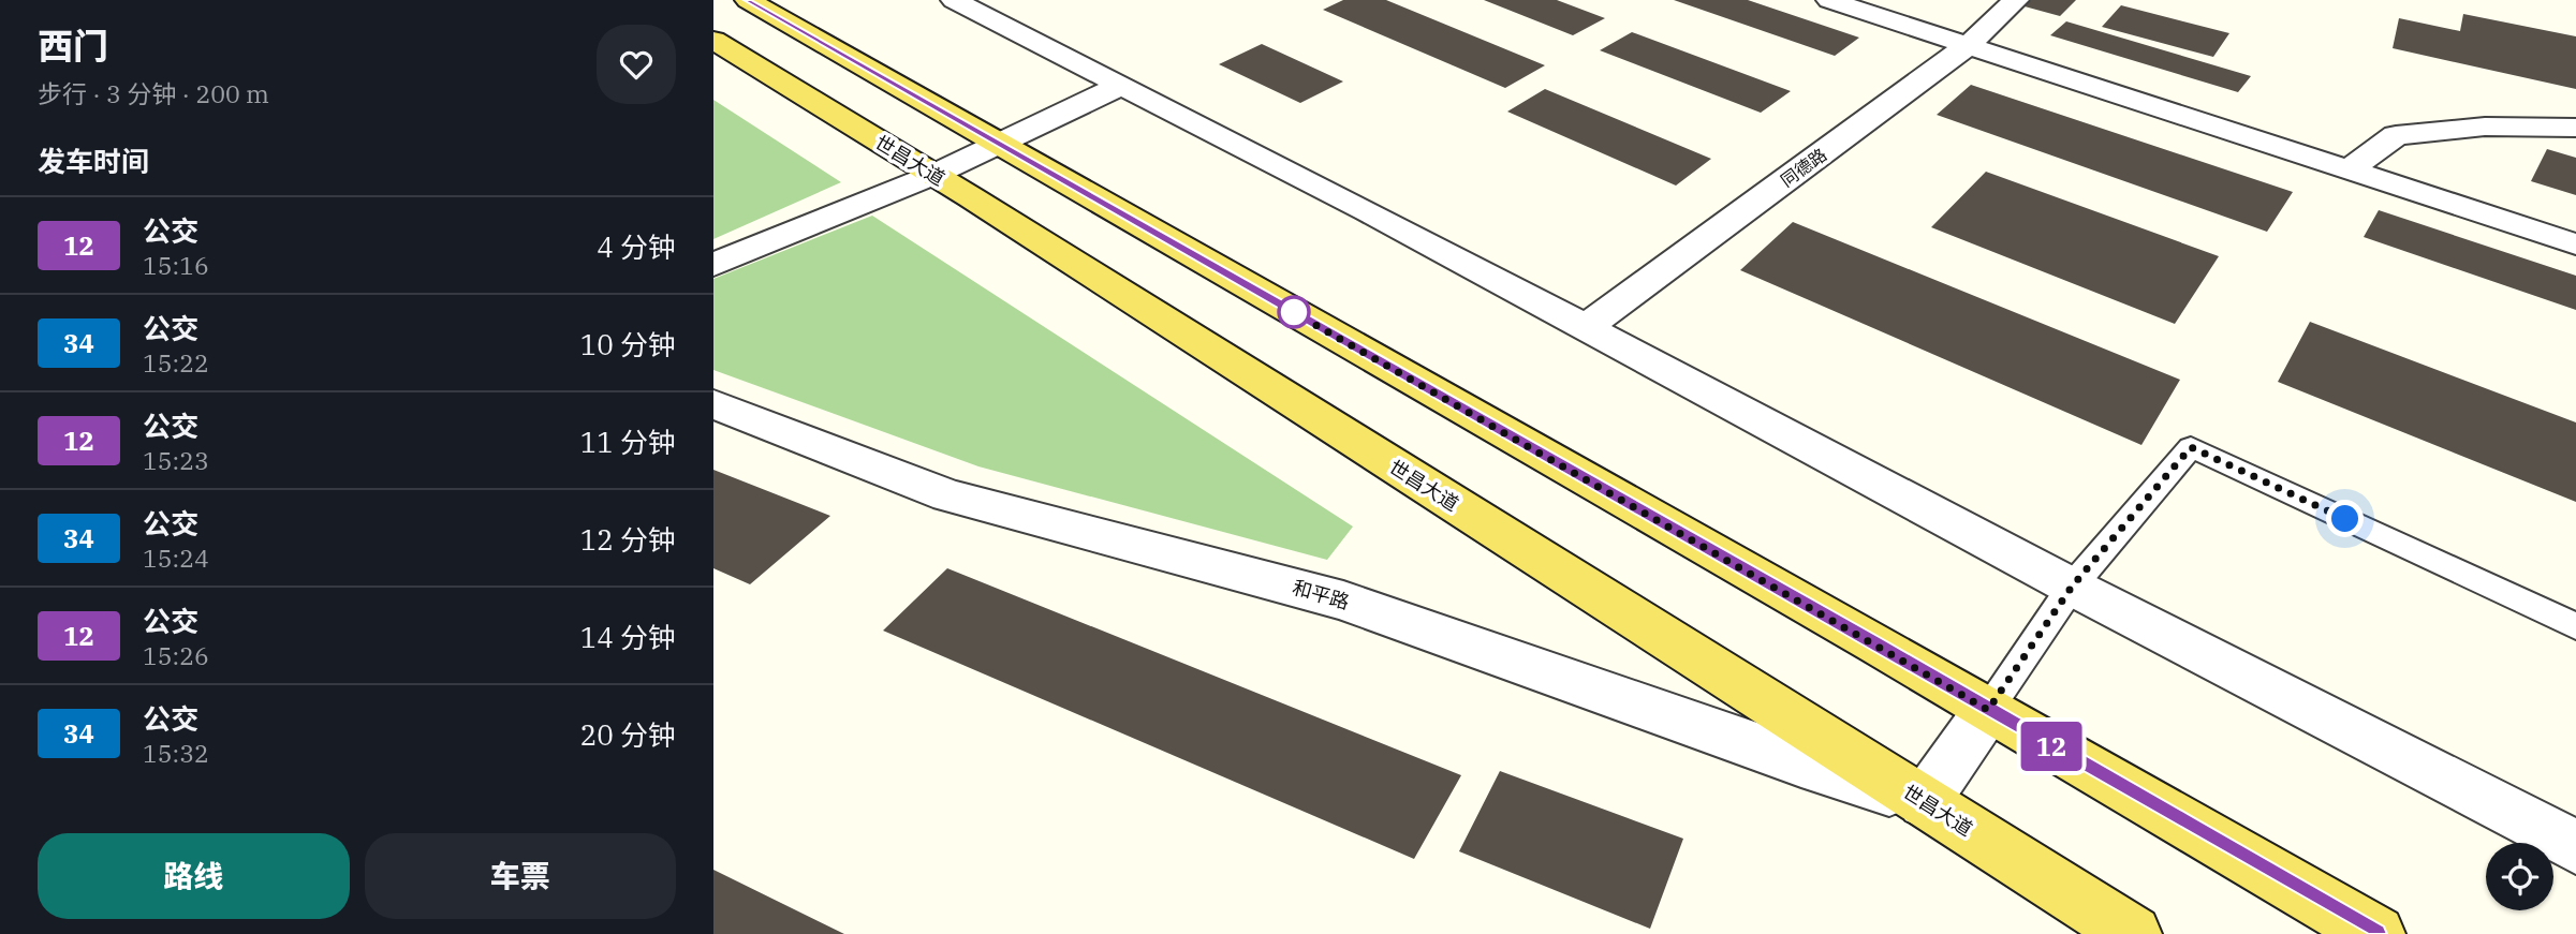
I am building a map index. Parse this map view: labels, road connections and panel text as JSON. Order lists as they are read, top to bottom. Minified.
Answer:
{"streets":{"main road":["世昌大道"],"street":["同德路","和平路"]},"crossings":[["世昌大道","和平路"]],"lines":["bus line 12"],"page":{"heading":[["西门","步行 · 3 分钟 · 200 m"],"发车时间"],"on_map":"12","list":[{"mark":"12","name":"公交","note":"15:16","value":"4 分钟"},{"mark":"34","name":"公交","note":"15:22","value":"10 分钟"},{"mark":"12","name":"公交","note":"15:23","value":"11 分钟"},{"mark":"34","name":"公交","note":"15:24","value":"12 分钟"},{"mark":"12","name":"公交","note":"15:26","value":"14 分钟"},{"mark":"34","name":"公交","note":"15:32","value":"20 分钟"}],"buttons":["路线","车票"]}}
